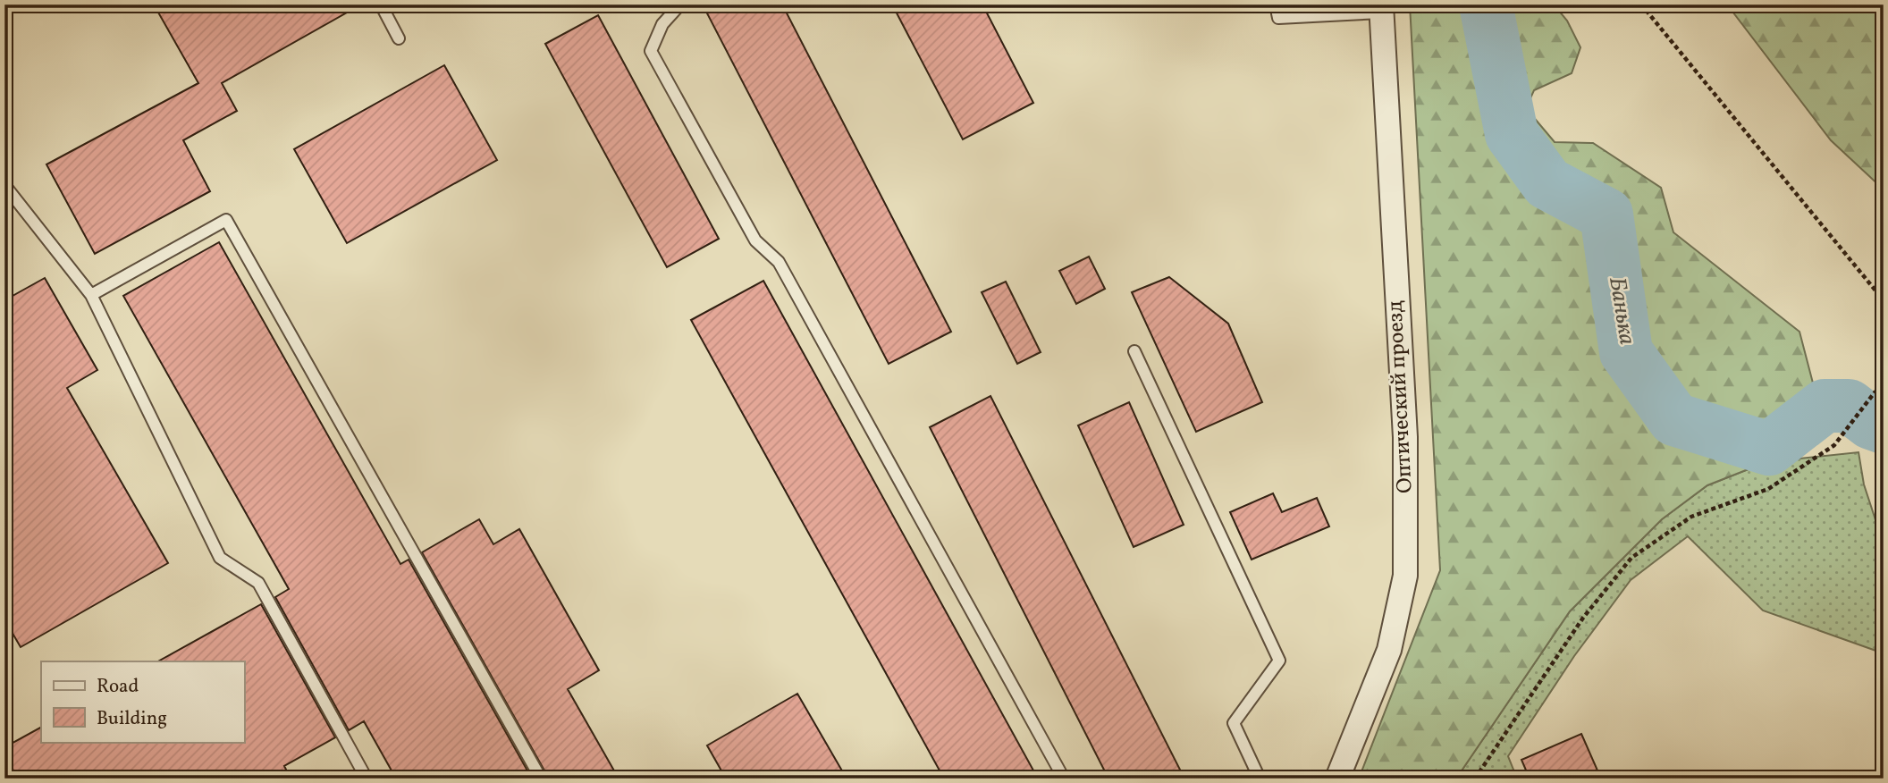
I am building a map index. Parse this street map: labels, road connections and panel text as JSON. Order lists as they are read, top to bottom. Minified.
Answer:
{"streets":{"street":["Оптический проезд"]},"water":["Банька"],"legend":["Road","Building"]}
